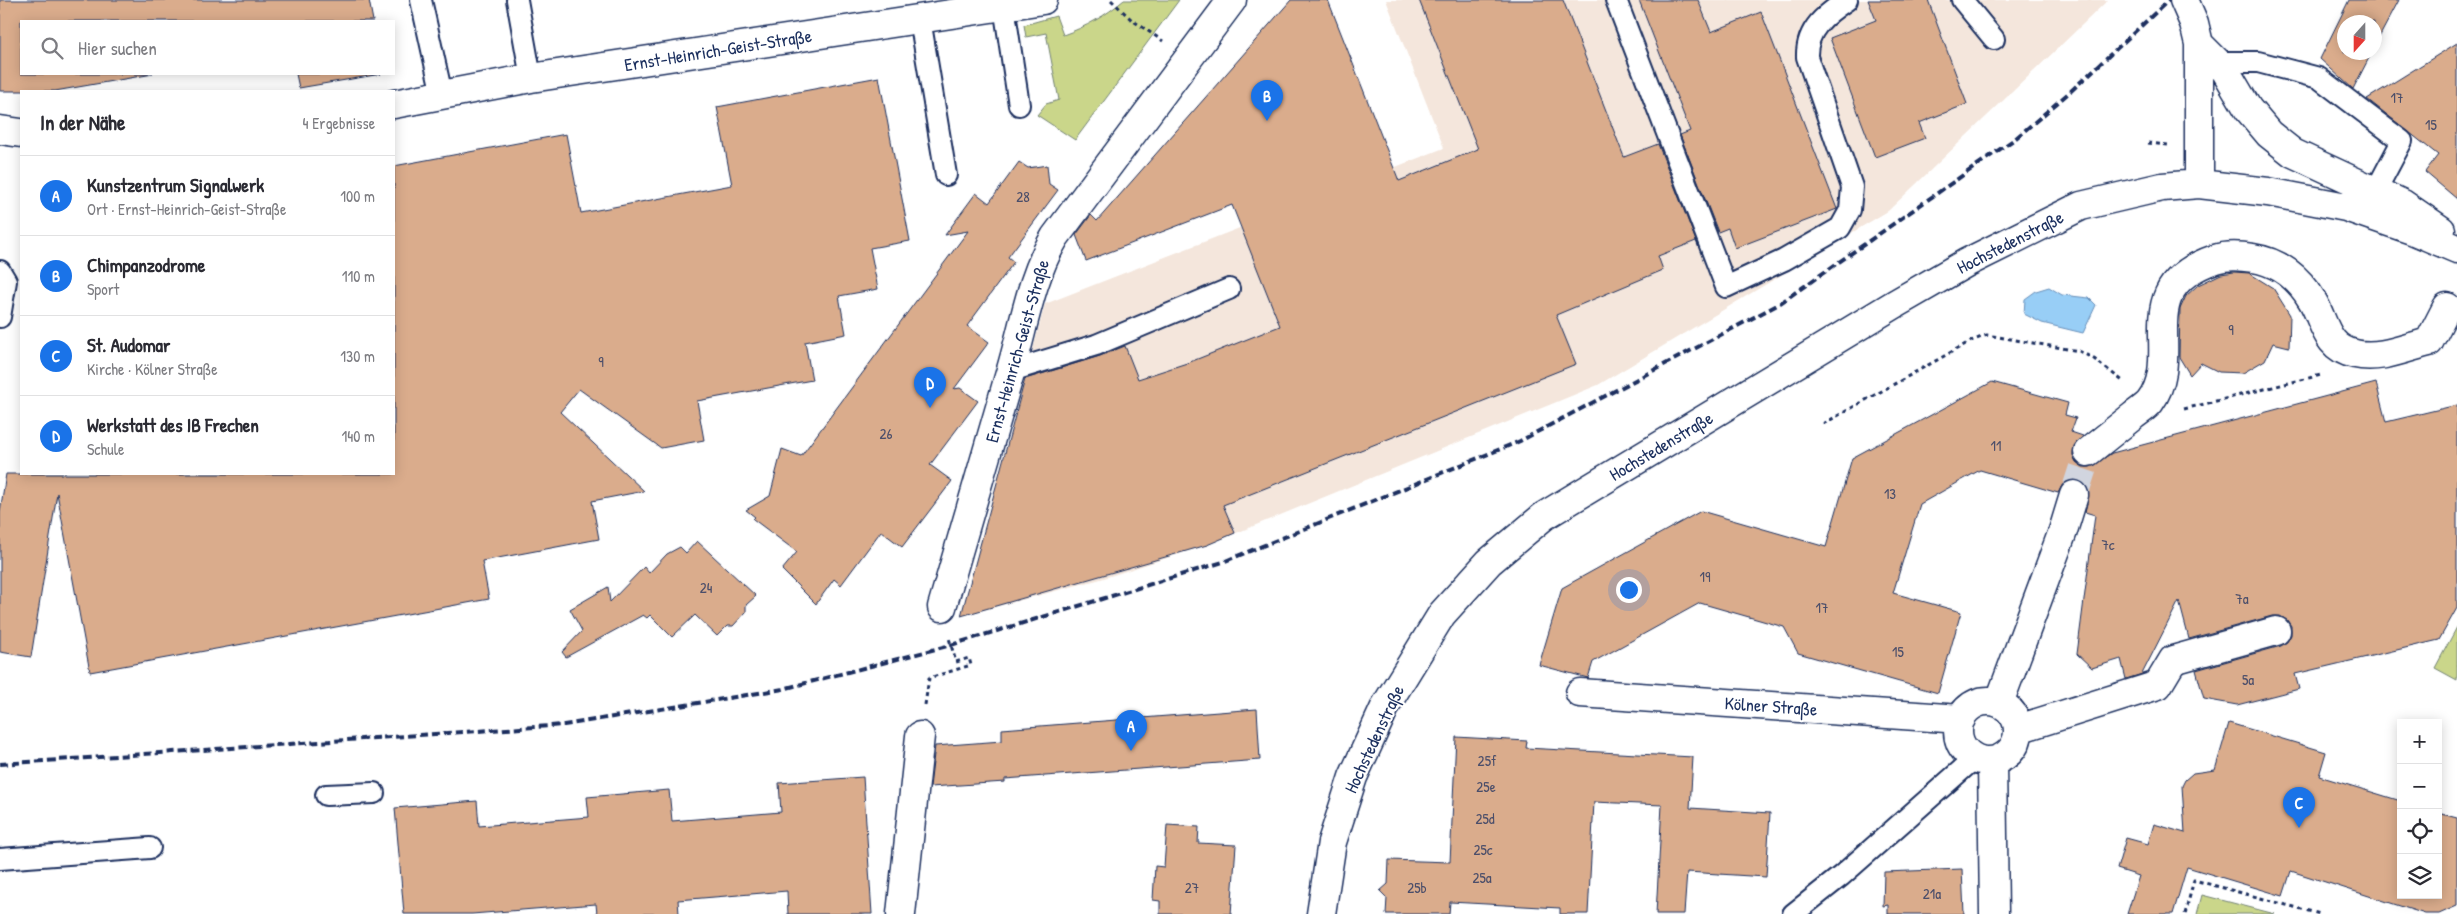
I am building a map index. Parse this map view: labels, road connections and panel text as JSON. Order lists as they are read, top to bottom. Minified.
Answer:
{"streets":{"street":["Ernst-Heinrich-Geist-Straße","Hochstedenstraße","Kölner Straße"]},"house_numbers":["17","15","28","9","9","26","11","13","7c","19","24","7a","17","15","5a","25f","25e","25d","25c","25a","27","25b","21a"],"north":"bottom","page":{"search":"Hier suchen","pins":["B","D","A","C"],"heading":["In der Nähe","4 Ergebnisse"],"list":[{"mark":"A","name":"Kunstzentrum Signalwerk","note":"Ort · Ernst-Heinrich-Geist-Straße","value":"100 m"},{"mark":"B","name":"Chimpanzodrome","note":"Sport","value":"110 m"},{"mark":"C","name":"St. Audomar","note":"Kirche · Kölner Straße","value":"130 m"},{"mark":"D","name":"Werkstatt des IB Frechen","note":"Schule","value":"140 m"}],"map_buttons":["+","−"]}}
